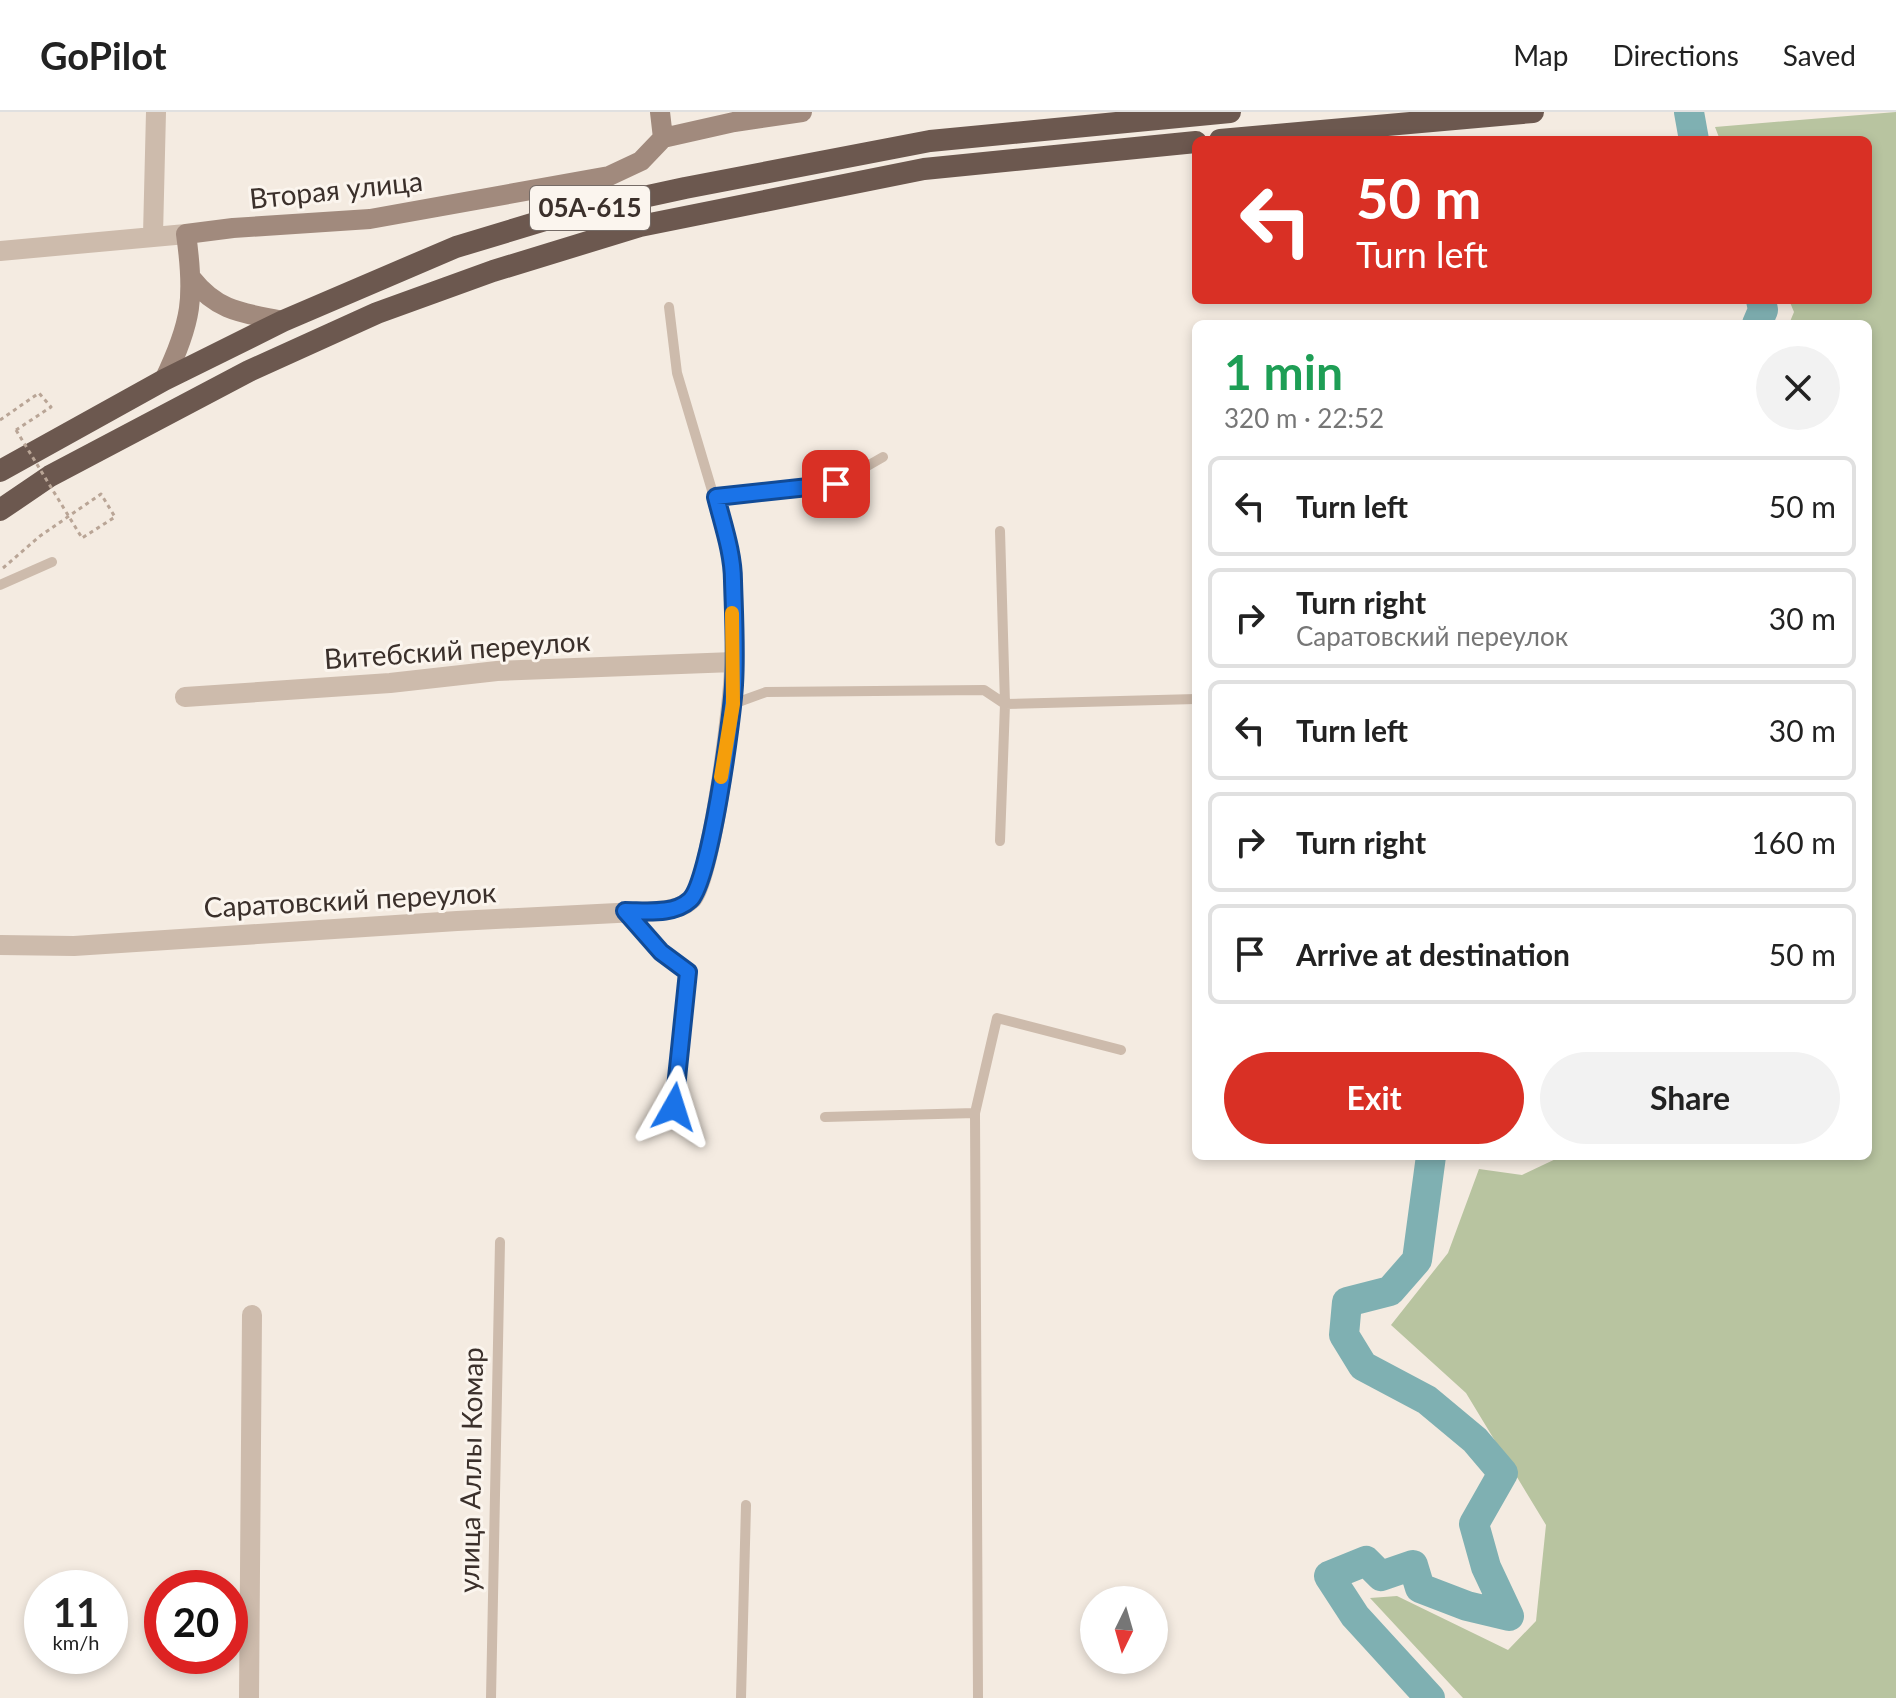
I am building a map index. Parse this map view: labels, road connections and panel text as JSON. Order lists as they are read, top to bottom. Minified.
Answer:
{"streets":{"highway":["05А-615"],"main road":["Вторая улица"],"street":["Витебский переулок","Саратовский переулок"],"lane":["улица Аллы Комар"]},"north":"bottom","page":{"header":"GoPilot","nav":["Map","Directions","Saved"],"turn":["50 m","Turn left"],"heading":["1 min","320 m · 22:52"],"list":[{"name":"Turn left","value":"50 m"},{"name":"Turn right","note":"Саратовский переулок","value":"30 m"},{"name":"Turn left","value":"30 m"},{"name":"Turn right","value":"160 m"},{"name":"Arrive at destination","value":"50 m"}],"buttons":["Exit","Share"],"speed":"11 km/h","limit":"20"}}
